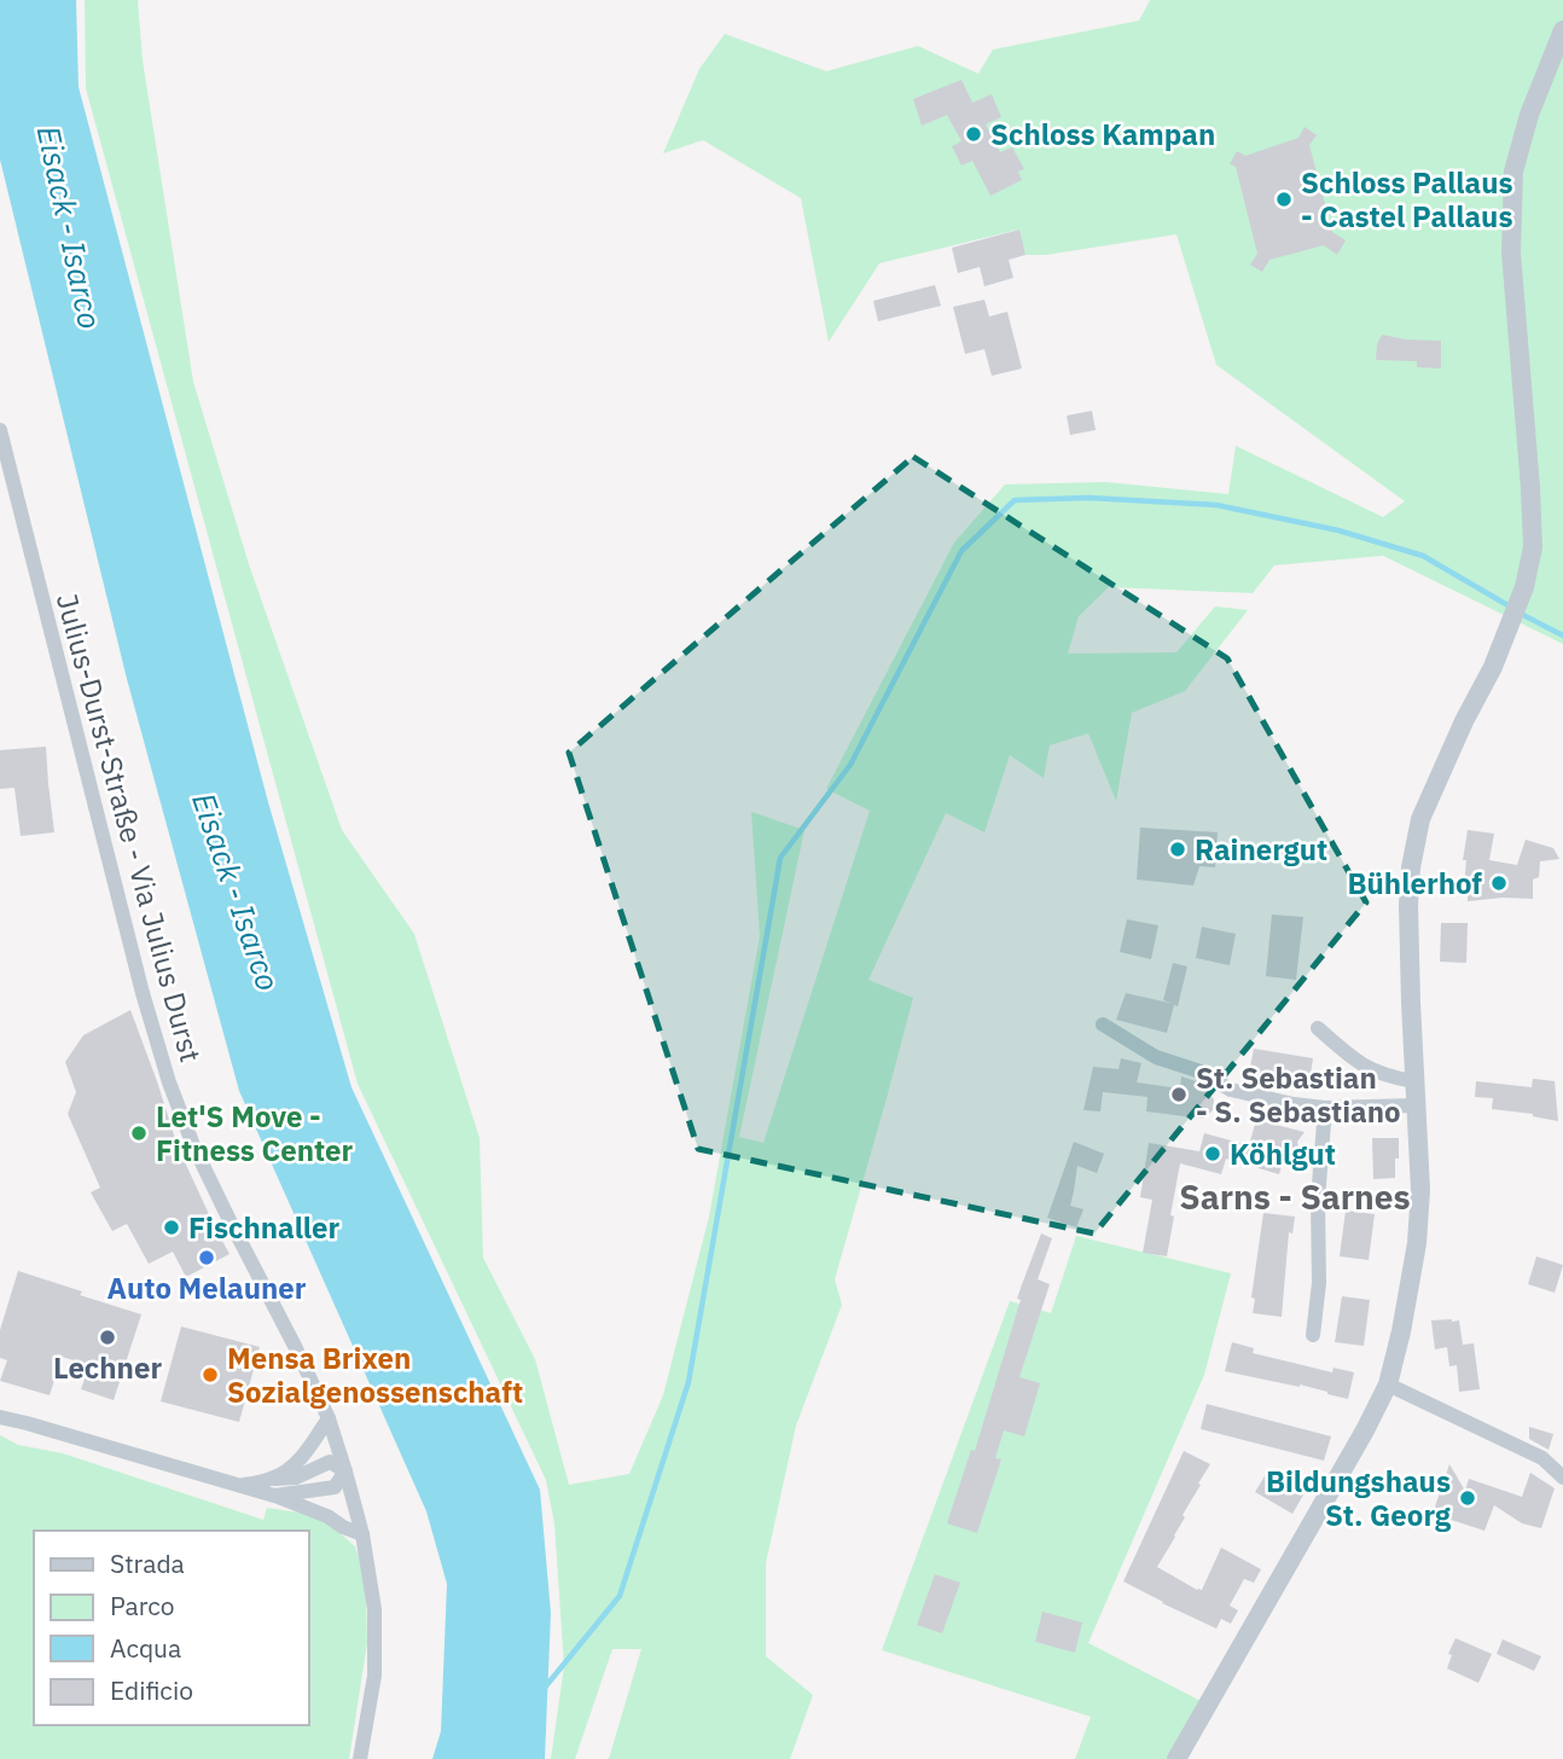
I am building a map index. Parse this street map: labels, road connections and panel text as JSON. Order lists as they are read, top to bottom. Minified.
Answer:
{"streets":{"street":["Julius-Durst-Straße - Via Julius Durst"]},"districts":["Sarns - Sarnes"],"water":["Eisack - Isarco"],"places":["Schloss Kampan","Schloss Pallaus - Castel Pallaus","Rainergut","Bühlerhof","St. Sebastian - S. Sebastiano","Let'S Move - Fitness Center","Köhlgut","Fischnaller","Auto Melauner","Lechner","Mensa Brixen Sozialgenossenschaft","Bildungshaus St. Georg"],"legend":["Strada","Parco","Acqua","Edificio"]}
